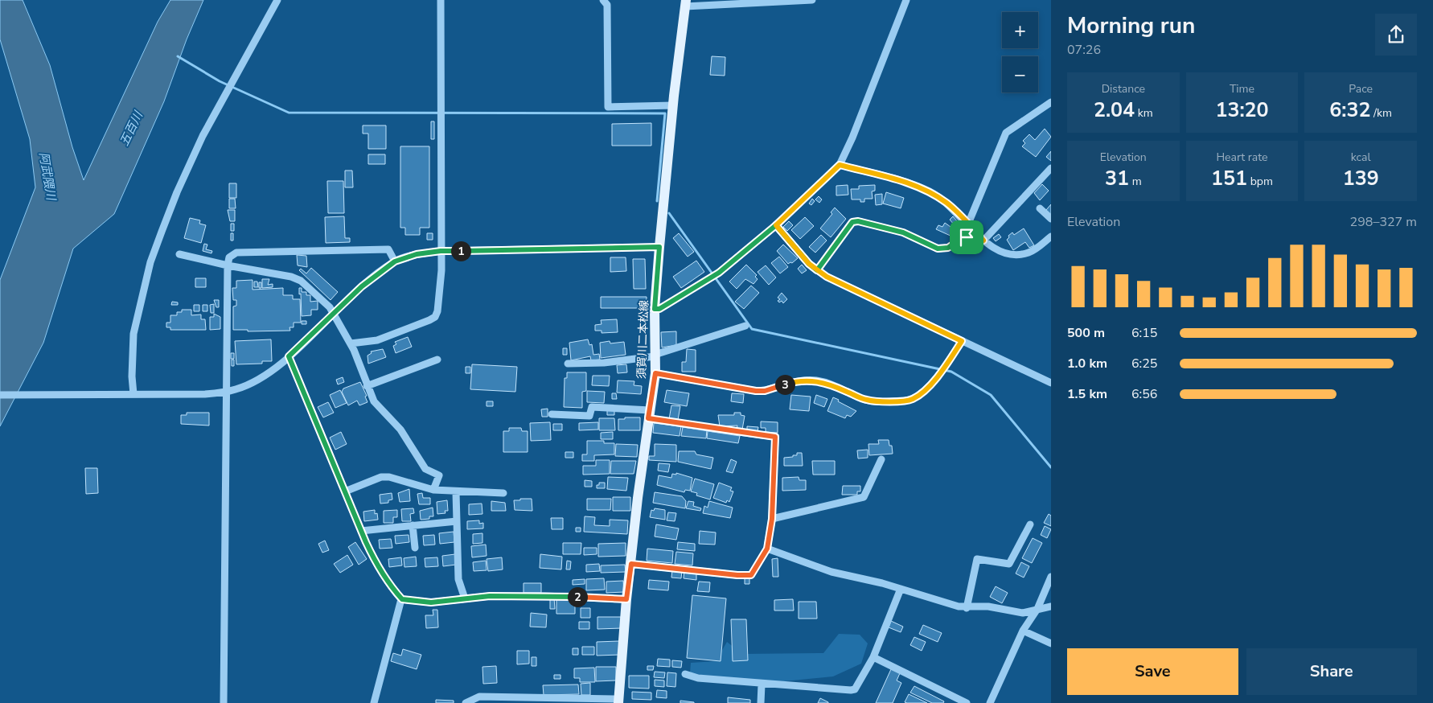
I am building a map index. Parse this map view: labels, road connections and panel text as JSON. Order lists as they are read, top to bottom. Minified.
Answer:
{"streets":{"main road":["須賀川二本松線"]},"water":["五百川","阿武隈川"],"page":{"heading":["Morning run","07:26"],"map_buttons":["+","−"],"stats":[["Distance","2.04 km"],["Time","13:20"],["Pace","6:32 /km"],["Elevation","31 m"],["Heart rate","151 bpm"],["kcal","139"]],"chart":["Elevation","298–327 m"],"pins":["1","3","2"],"list":[{"name":"500 m","note":"6:15"},{"name":"1.0 km","note":"6:25"},{"name":"1.5 km","note":"6:56"}],"buttons":["Save","Share"]}}
